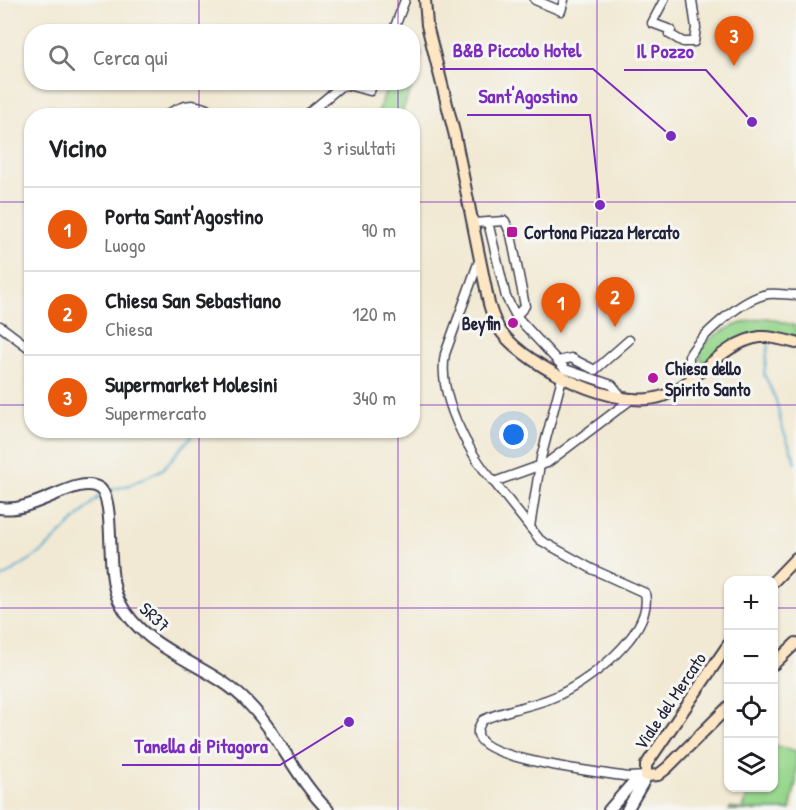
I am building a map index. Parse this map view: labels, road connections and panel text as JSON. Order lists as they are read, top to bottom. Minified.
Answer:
{"streets":{"main road":["Viale del Mercato"],"street":["SR37"]},"places":{"other":["Il Pozzo","B&B Piccolo Hotel","Sant'Agostino","Beyfin","Chiesa dello Spirito Santo","Tanella di Pitagora"],"transit":["Cortona Piazza Mercato"]},"page":{"pins":["3","2","1"],"search":"Cerca qui","heading":["Vicino","3 risultati"],"list":[{"mark":"1","name":"Porta Sant'Agostino","note":"Luogo","value":"90 m"},{"mark":"2","name":"Chiesa San Sebastiano","note":"Chiesa","value":"120 m"},{"mark":"3","name":"Supermarket Molesini","note":"Supermercato","value":"340 m"}],"map_buttons":["+","−"]}}
